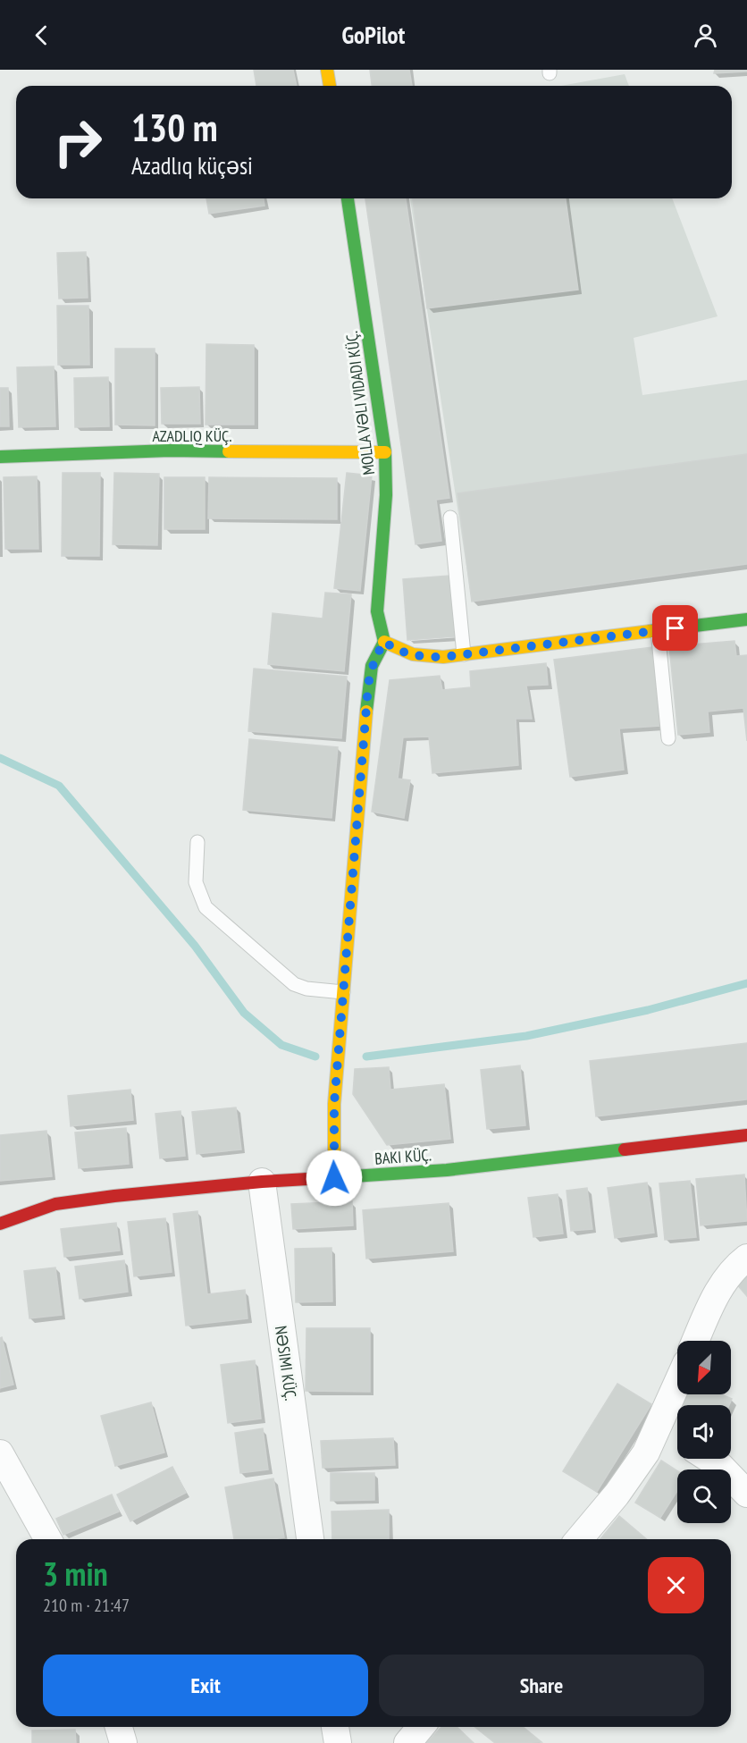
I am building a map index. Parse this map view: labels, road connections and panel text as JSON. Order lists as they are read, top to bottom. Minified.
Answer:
{"streets":{"street":["MOLLA VƏLI VIDADI KÜÇ.","NƏSIMI KÜÇ."]},"north":"bottom left","page":{"header":"GoPilot","turn":["130 m","Azadlıq küçəsi"],"heading":["3 min","210 m · 21:47"],"buttons":["Exit","Share"]}}
